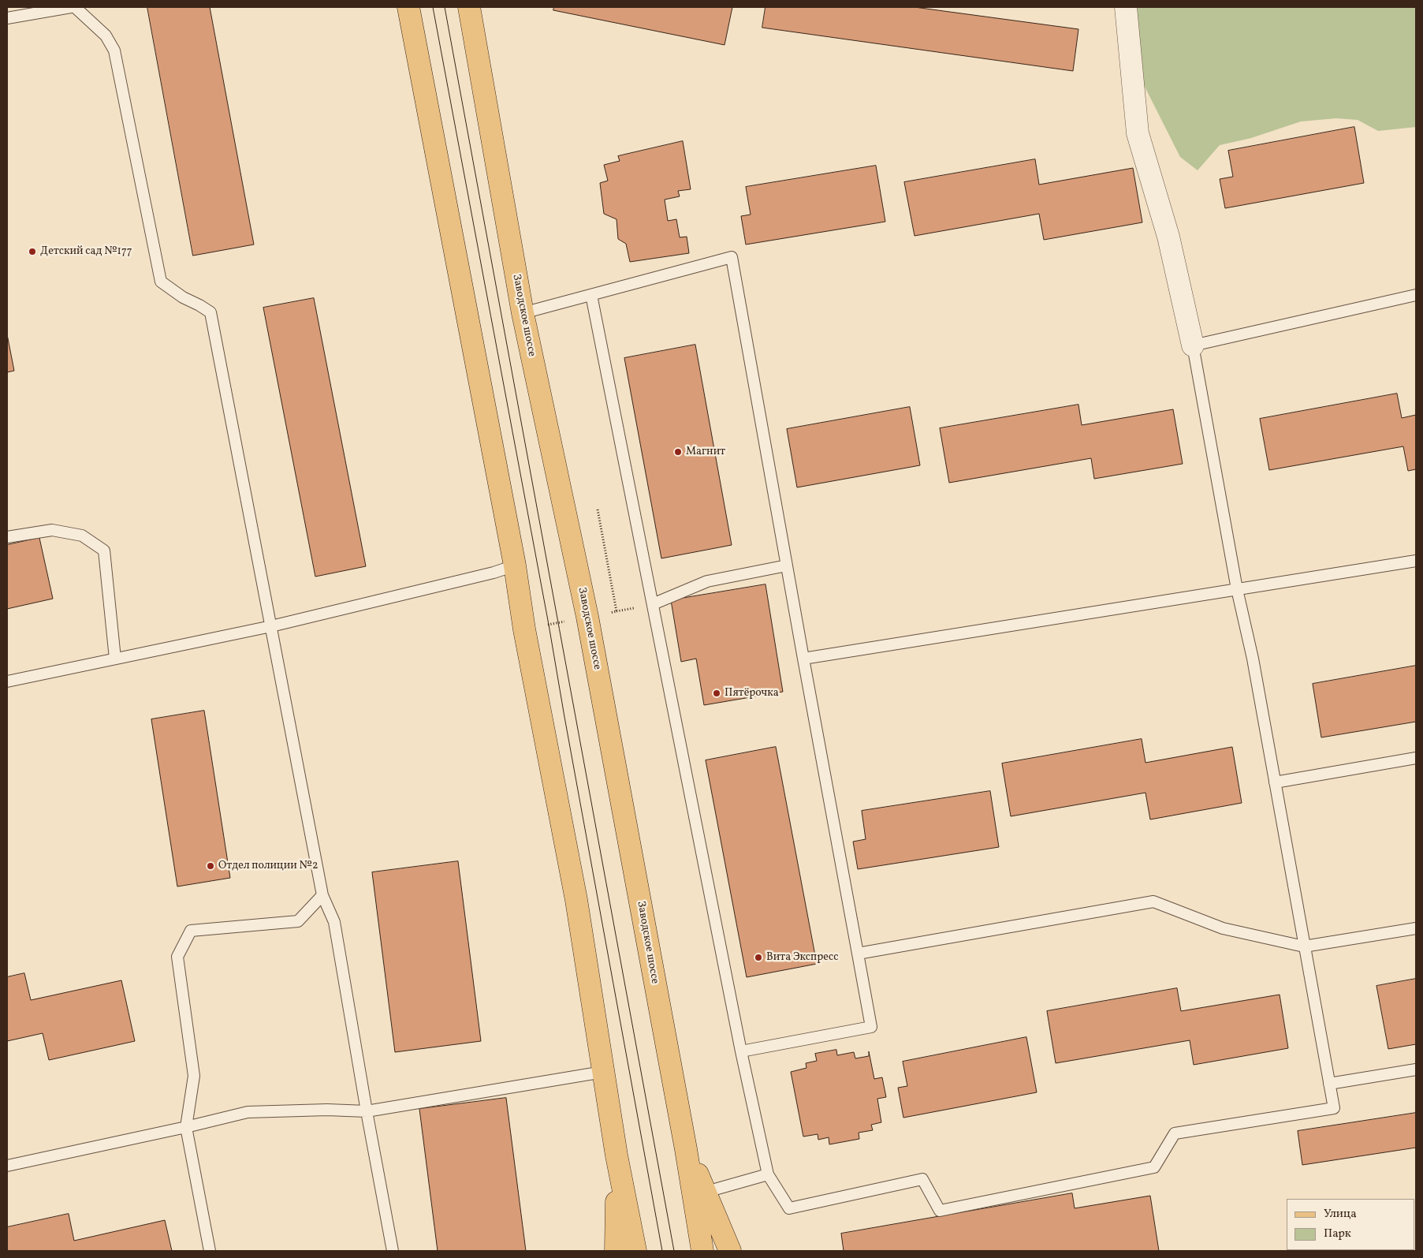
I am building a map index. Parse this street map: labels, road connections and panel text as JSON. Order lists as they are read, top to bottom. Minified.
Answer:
{"streets":{"main road":["Заводское шоссе"]},"places":["Детский сад №177","Магнит","Пятёрочка","Отдел полиции №2","Вита Экспресс"],"legend":["Улица","Парк"]}
